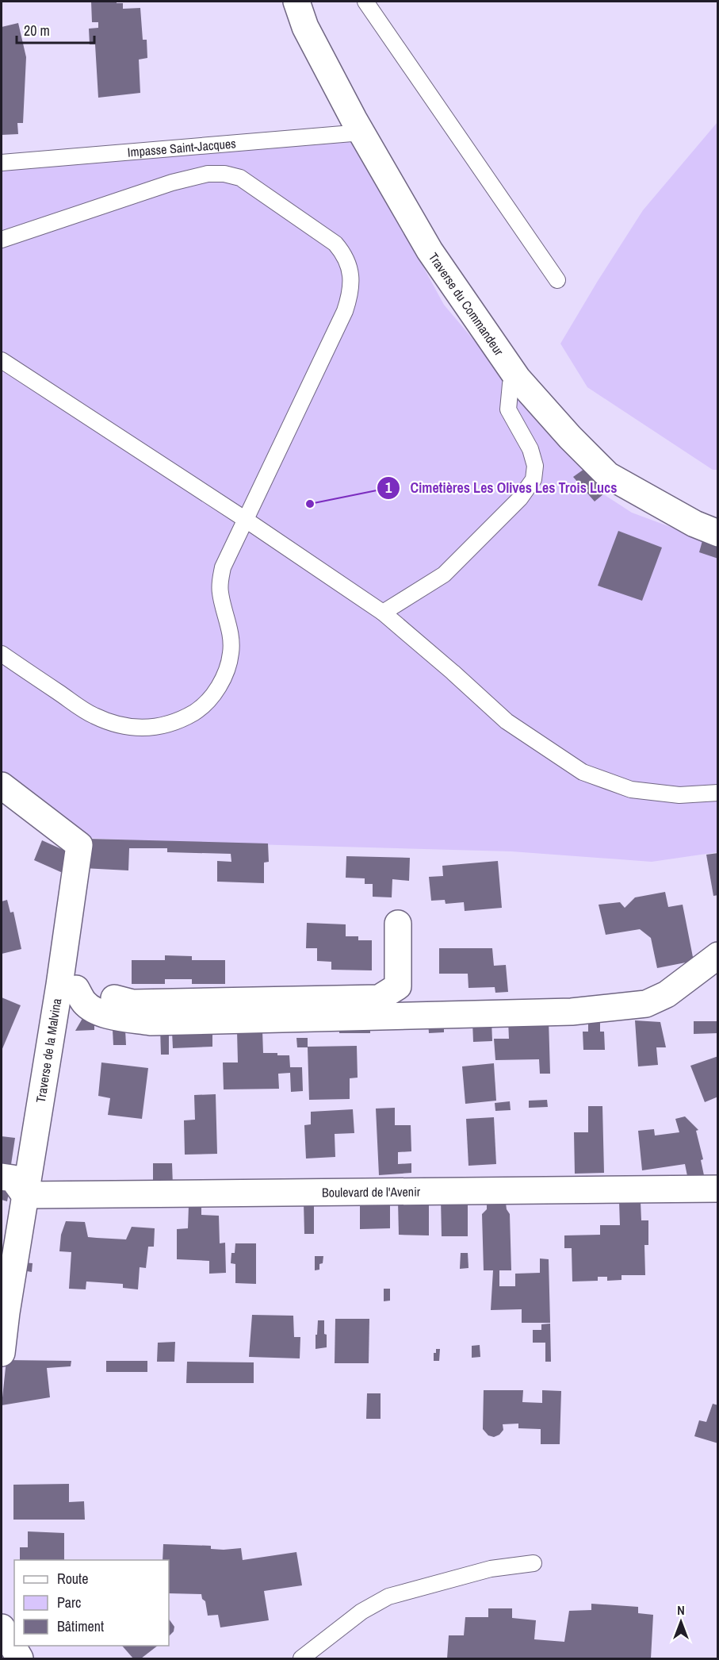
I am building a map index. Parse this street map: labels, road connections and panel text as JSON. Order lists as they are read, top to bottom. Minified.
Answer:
{"streets":{"street":["Traverse du Commandeur","Traverse de la Malvina","Boulevard de l'Avenir"],"lane":["Impasse Saint-Jacques"]},"crossings":[["Impasse Saint-Jacques","Traverse du Commandeur"],["Traverse de la Malvina","Boulevard de l'Avenir"]],"places":["Cimetières Les Olives Les Trois Lucs"],"legend":["Route","Parc","Bâtiment"],"scale_bar":"20 m","north":"top"}
